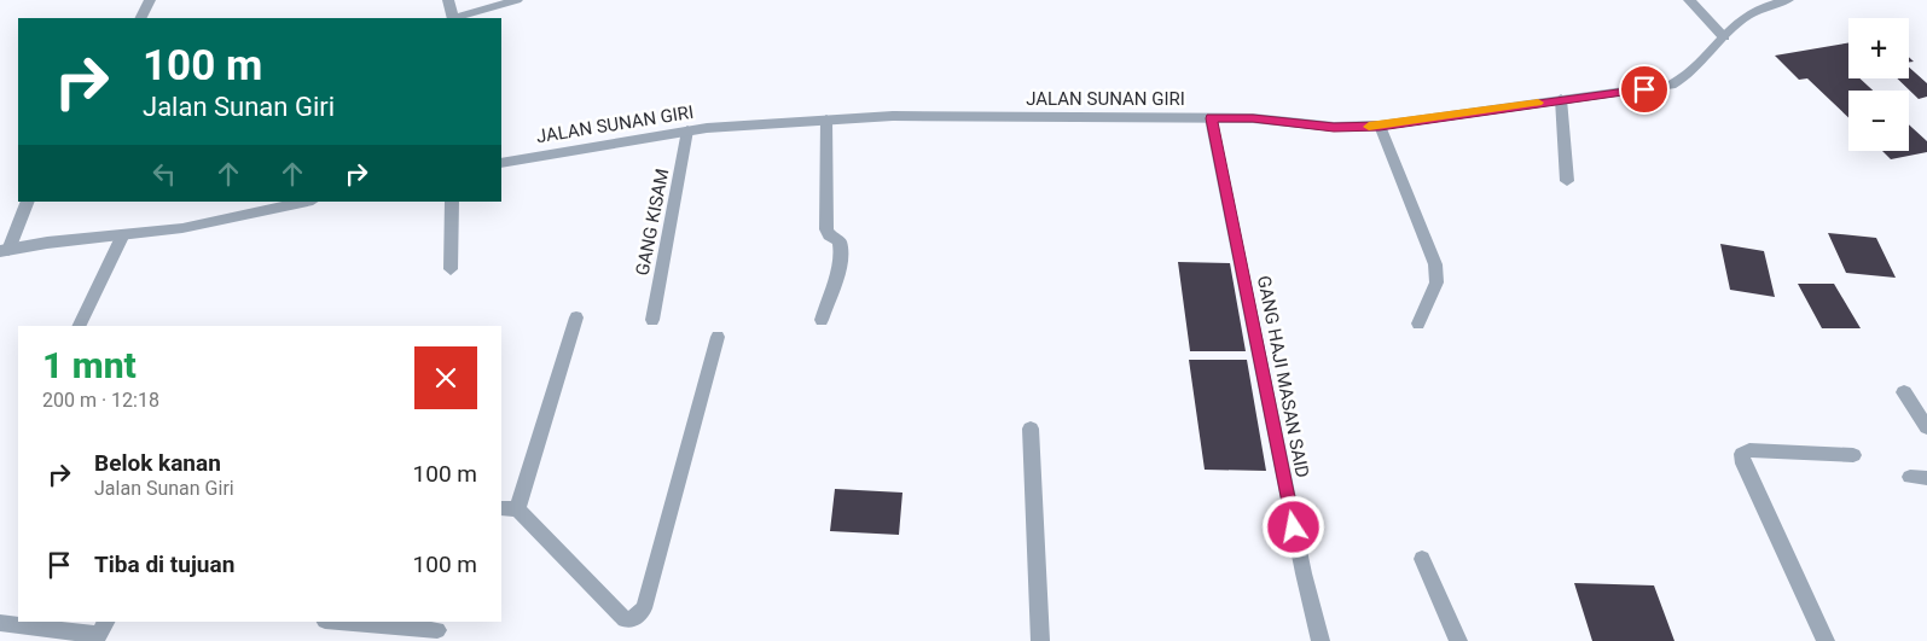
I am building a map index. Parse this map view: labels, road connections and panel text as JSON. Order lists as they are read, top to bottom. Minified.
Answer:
{"streets":{"street":["JALAN SUNAN GIRI","GANG KISAM","GANG HAJI MASAN SAID"]},"crossings":[["JALAN SUNAN GIRI","GANG KISAM"],["JALAN SUNAN GIRI","GANG HAJI MASAN SAID"]],"page":{"map_buttons":["+","−"],"turn":["100 m","Jalan Sunan Giri"],"heading":["1 mnt","200 m · 12:18"],"list":[{"name":"Belok kanan","note":"Jalan Sunan Giri","value":"100 m"},{"name":"Tiba di tujuan","value":"100 m"}]}}
